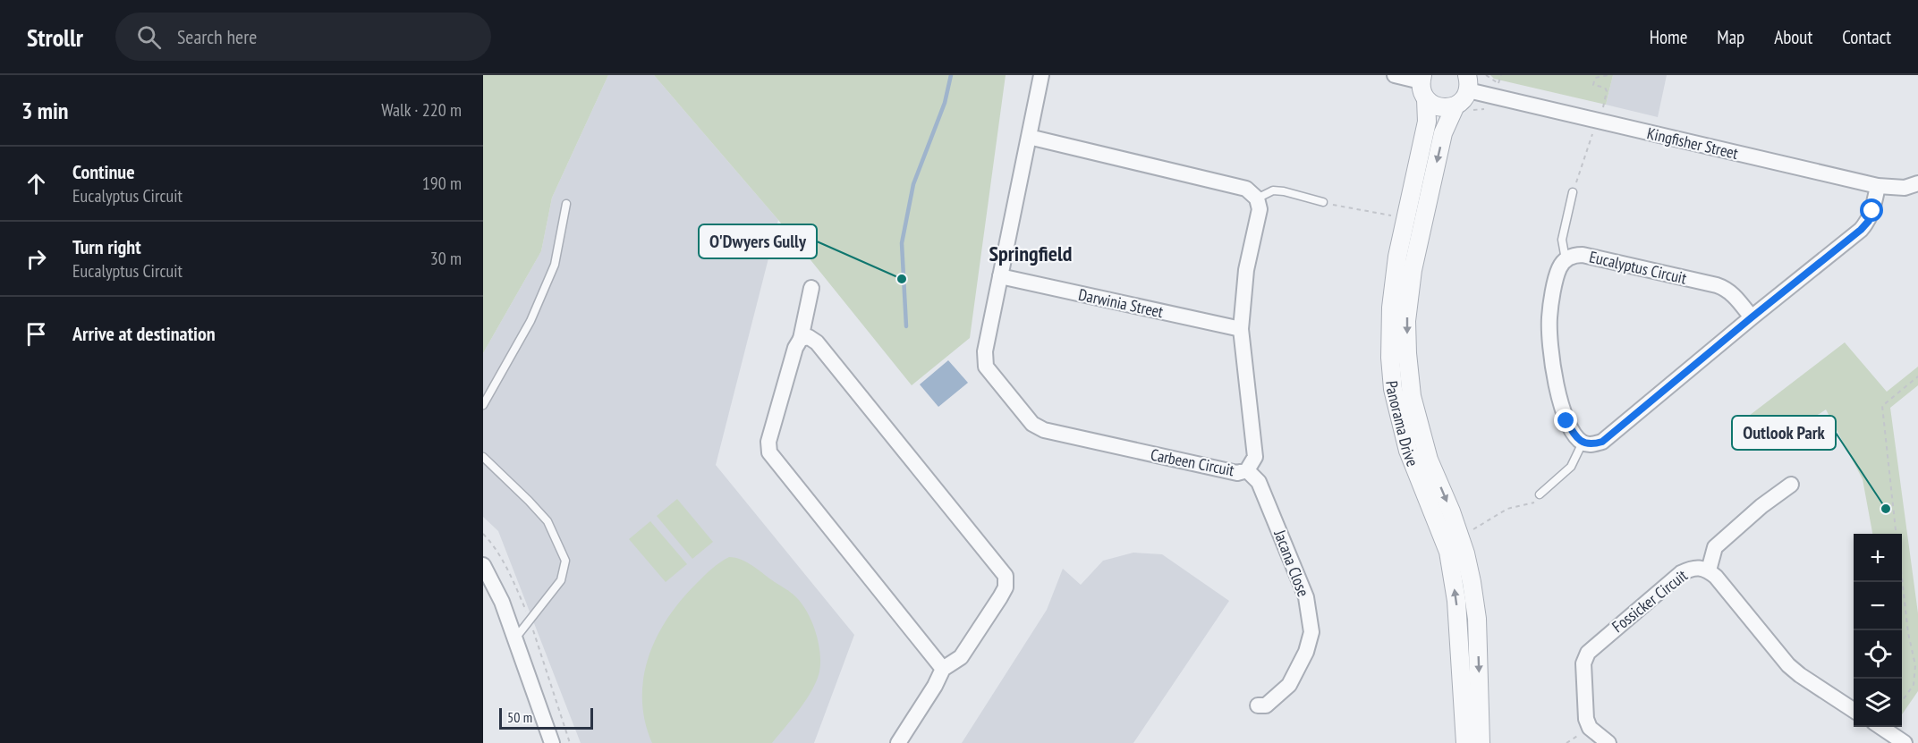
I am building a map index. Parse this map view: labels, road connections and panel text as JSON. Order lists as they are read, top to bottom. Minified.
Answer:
{"streets":{"street":["Kingfisher Street","Eucalyptus Circuit","Darwinia Street","Panorama Drive","Carbeen Circuit","Jacana Close","Fossicker Circuit"]},"crossings":[["Kingfisher Street","Panorama Drive"],["Darwinia Street","Carbeen Circuit"],["Carbeen Circuit","Jacana Close"]],"districts":["Springfield"],"places":["O'Dwyers Gully","Outlook Park"],"scale_bar":"50 m","page":{"header":"Strollr","search":"Search here","nav":["Home","Map","About","Contact"],"heading":["3 min","Walk · 220 m"],"list":[["Continue","Eucalyptus Circuit","190 m"],["Turn right","Eucalyptus Circuit","30 m"],"Arrive at destination"],"map_buttons":["+","−"],"scale":"50 m"}}
